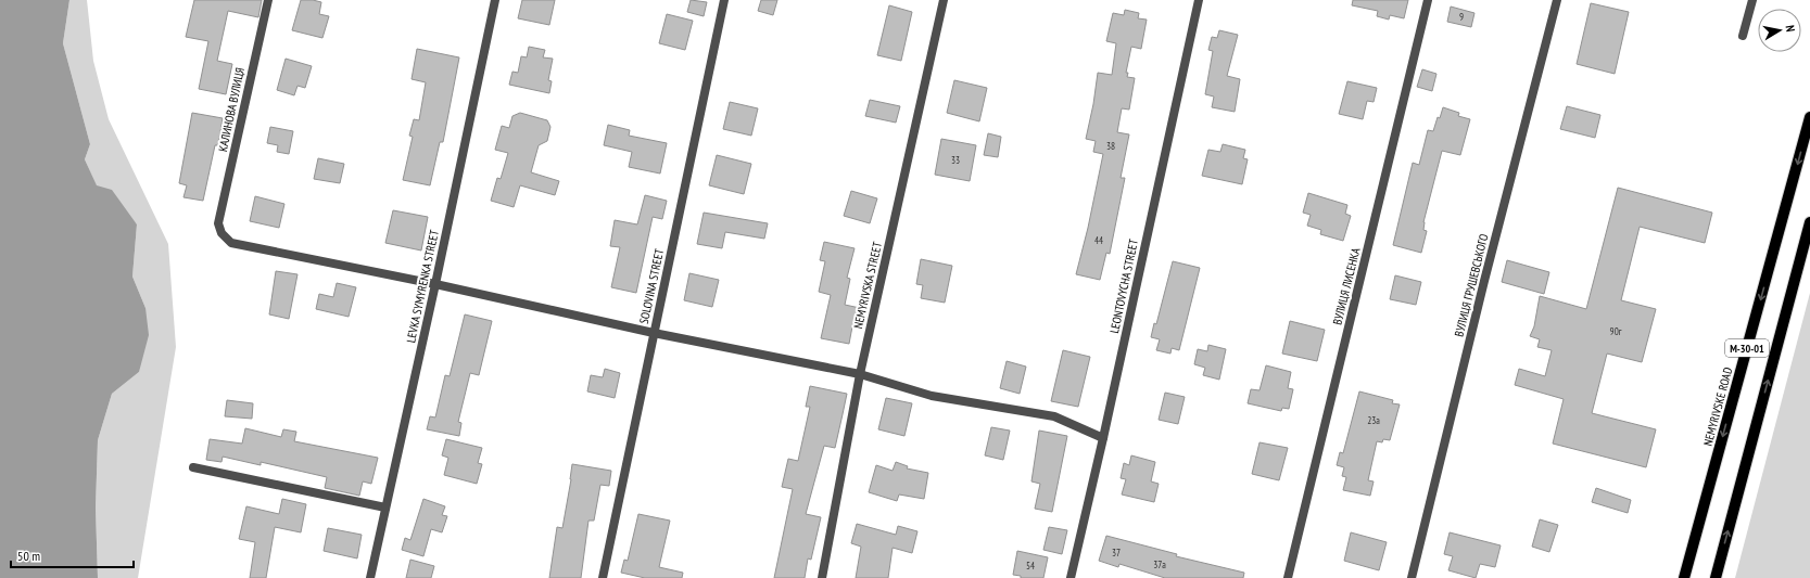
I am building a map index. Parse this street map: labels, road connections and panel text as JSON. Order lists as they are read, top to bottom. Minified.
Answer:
{"streets":{"main road":["М-30-01","NEMYRIVSKE ROAD"],"street":["КАЛИНОВА ВУЛИЦЯ","NEMYRIVSKA STREET","ВУЛИЦЯ ГРУШЕВСЬКОГО","LEVKA SYMYRENKA STREET","SOLOVINA STREET","LEONTOVYCHA STREET","ВУЛИЦЯ ЛИСЕНКА"]},"crossings":[["КАЛИНОВА ВУЛИЦЯ","LEVKA SYMYRENKA STREET"]],"house_numbers":["9","38","33","44","90г","23а","37","37а","54"],"scale_bar":"50 m","north":"right"}
